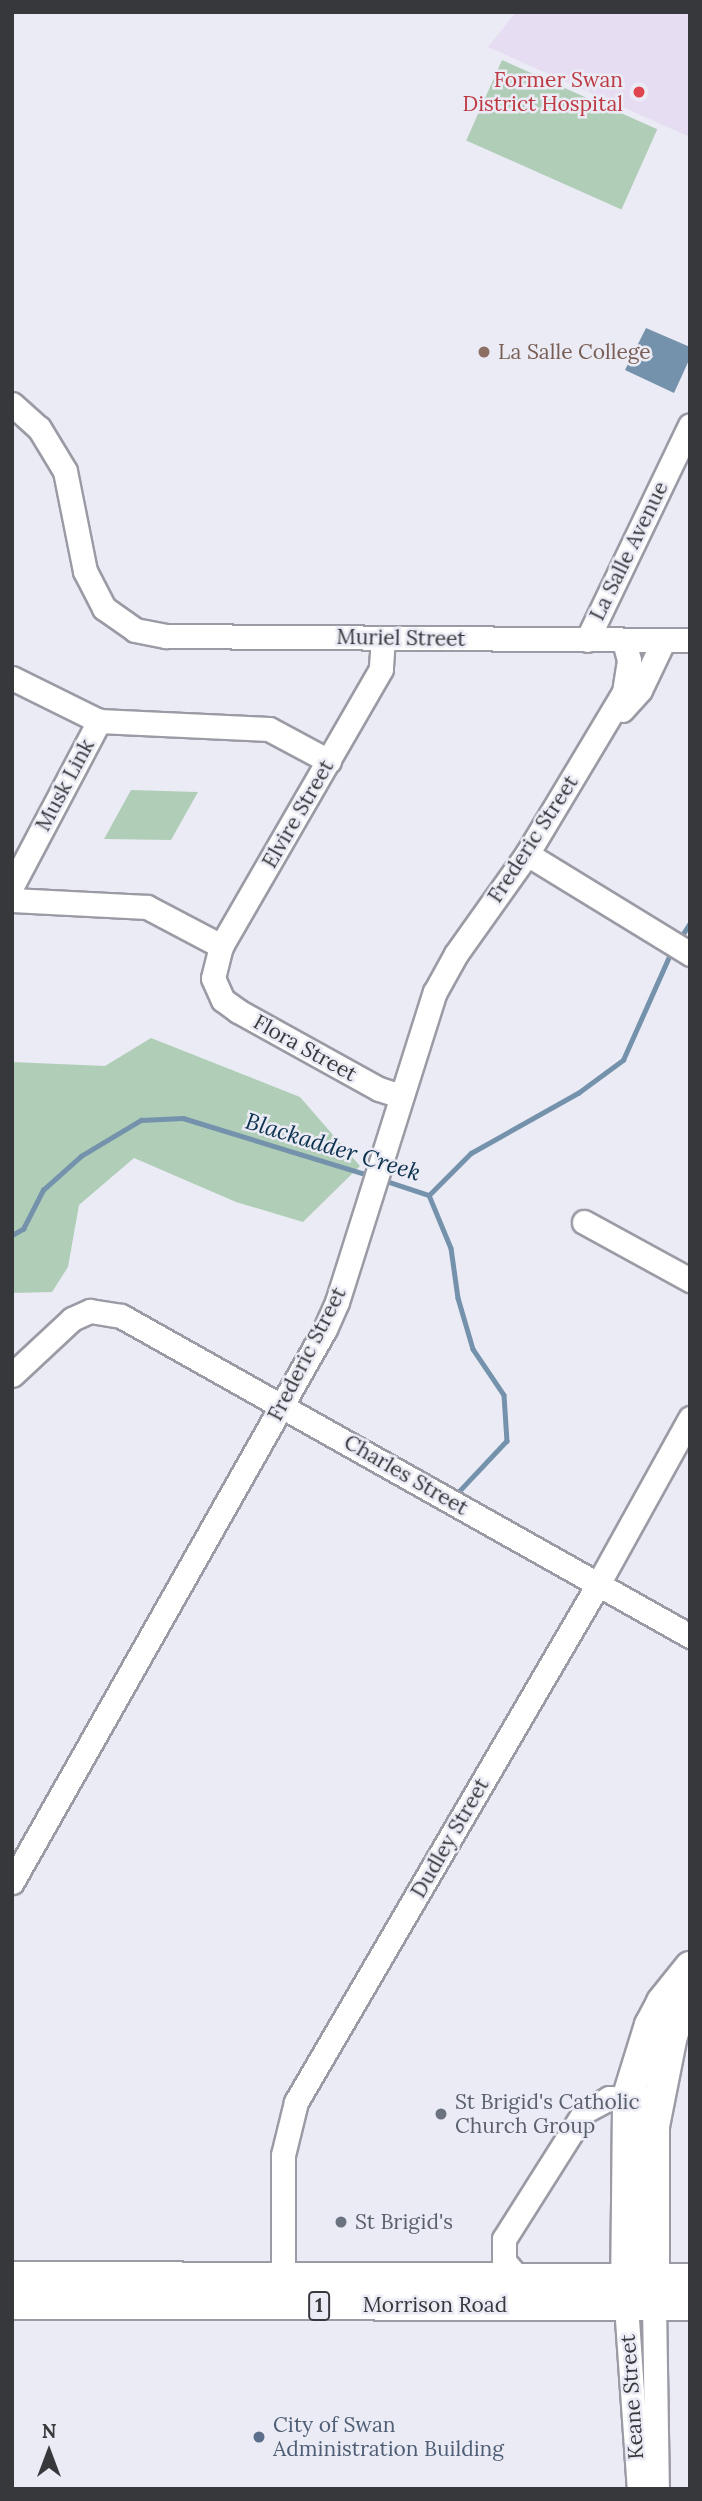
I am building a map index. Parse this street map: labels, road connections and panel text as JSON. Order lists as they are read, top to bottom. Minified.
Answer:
{"streets":{"main road":["Morrison Road","1"],"street":["La Salle Avenue","Muriel Street","Musk Link","Elvire Street","Frederic Street","Flora Street","Charles Street","Dudley Street","Keane Street"]},"crossings":[["La Salle Avenue","Muriel Street"],["Muriel Street","Elvire Street"],["Muriel Street","Frederic Street"],["Elvire Street","Flora Street"],["Frederic Street","Flora Street"],["Frederic Street","Charles Street"],["Charles Street","Dudley Street"],["Dudley Street","Morrison Road"],["Morrison Road","Keane Street"]],"water":["Blackadder Creek"],"places":["Former Swan District Hospital","La Salle College","St Brigid's Catholic Church Group","St Brigid's","City of Swan Administration Building"],"north":"top"}
